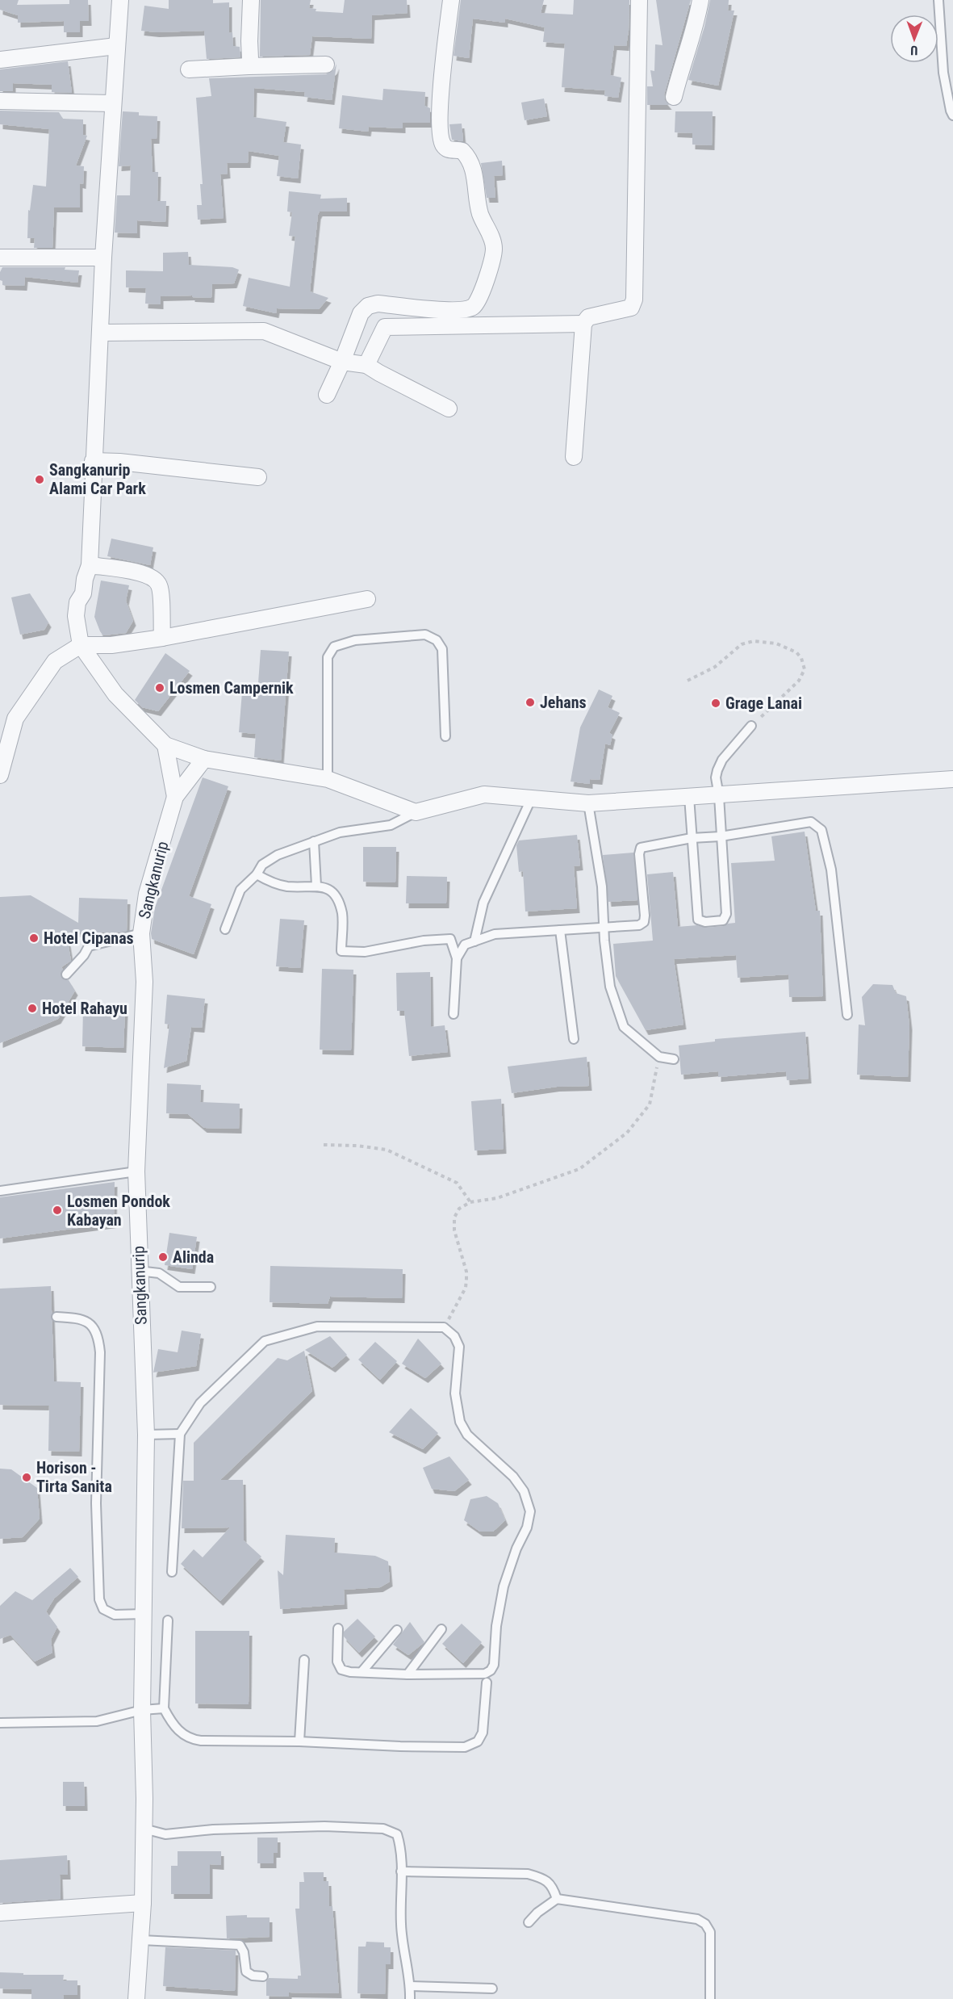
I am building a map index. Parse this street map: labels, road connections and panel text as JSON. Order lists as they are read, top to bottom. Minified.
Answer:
{"streets":{"street":["Sangkanurip"]},"places":["Sangkanurip Alami Car Park","Losmen Campernik","Jehans","Grage Lanai","Hotel Cipanas","Hotel Rahayu","Losmen Pondok Kabayan","Alinda","Horison - Tirta Sanita"],"north":"bottom"}
